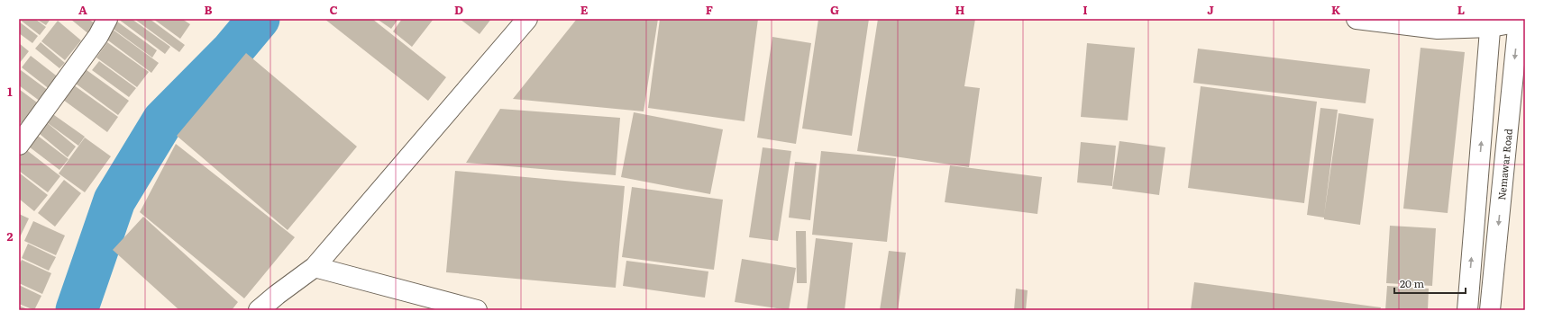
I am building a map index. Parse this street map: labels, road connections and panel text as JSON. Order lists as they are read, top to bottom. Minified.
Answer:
{"streets":{"main road":["Nemawar Road"]},"scale_bar":"20 m","grid":{"columns":["A","B","C","D","E","F","G","H","I","J","K","L"],"rows":["1","2"]}}
